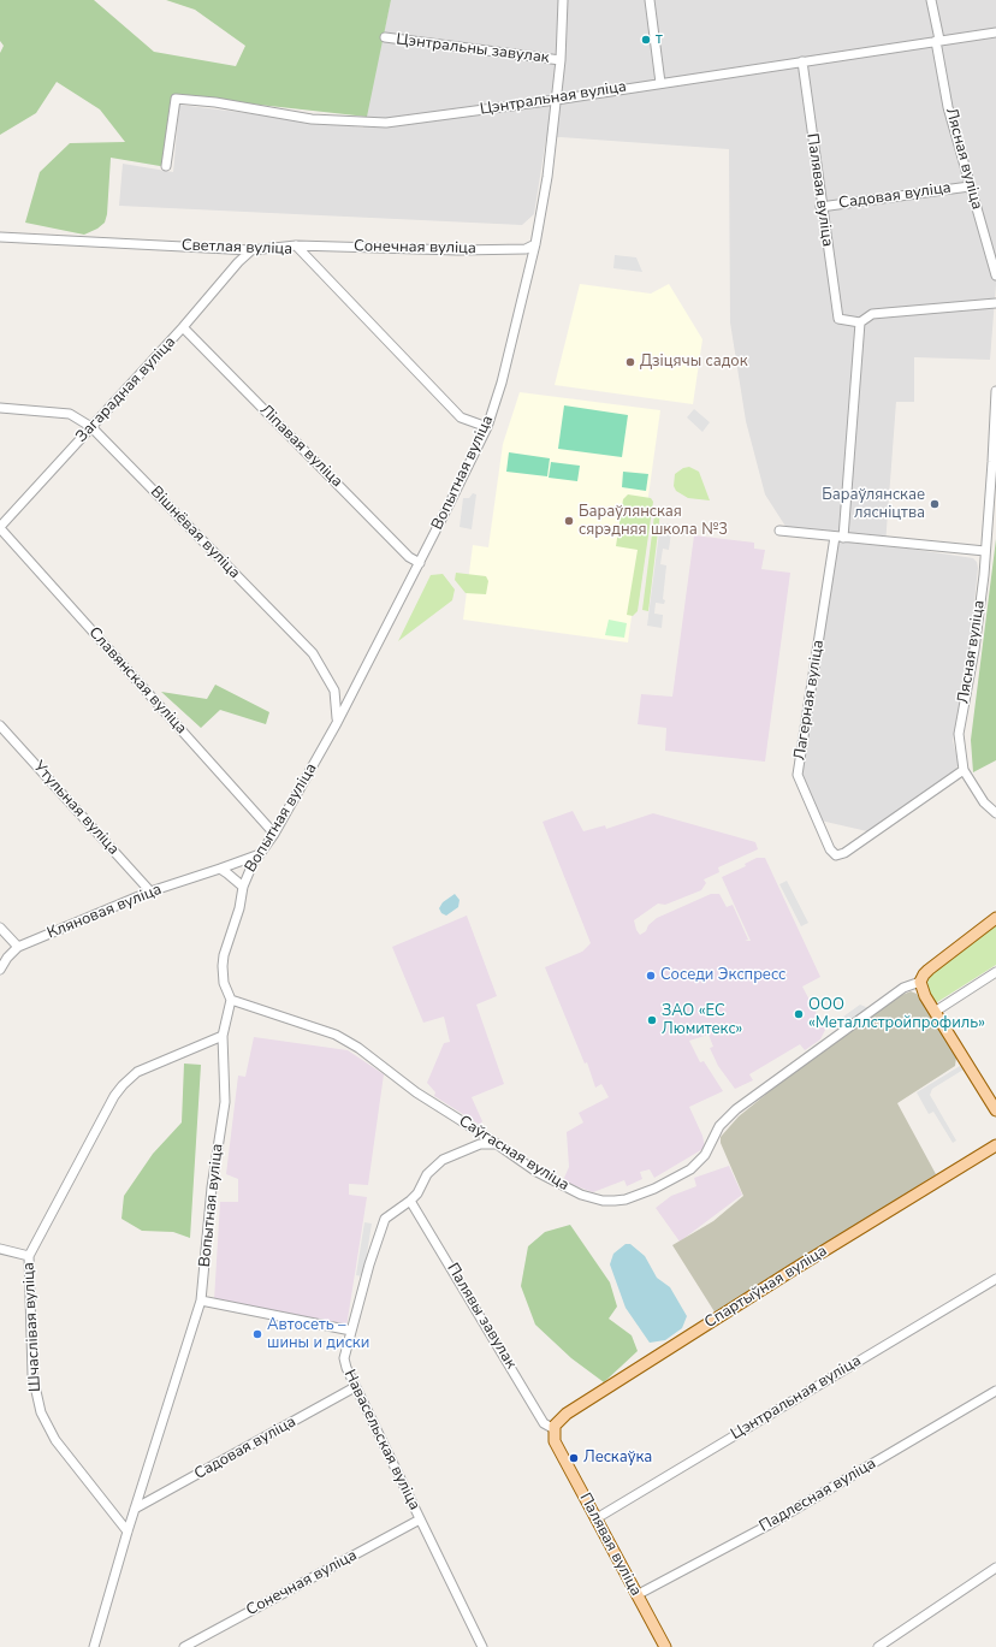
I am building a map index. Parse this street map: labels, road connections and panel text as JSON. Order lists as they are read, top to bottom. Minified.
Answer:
{"streets":{"main road":["Палявая вуліца","Спартыўная вуліца"],"street":["Цэнтральны завулак","Цэнтральная вуліца","Лясная вуліца","Садовая вуліца","Светлая вуліца","Сонечная вуліца","Загарадная вуліца","Ліпавая вуліца","Вопытная вуліца","Вішнёвая вуліца","Славянская вуліца","Лагерная вуліца","Утульная вуліца","Кляновая вуліца","Саўгасная вуліца","Палявы завулак","Шчаслівая вуліца","Навасельская вуліца","Падлесная вуліца"]},"crossings":[["Цэнтральная вуліца","Лясная вуліца"],["Цэнтральная вуліца","Палявая вуліца"],["Цэнтральная вуліца","Вопытная вуліца"],["Лясная вуліца","Садовая вуліца"],["Лясная вуліца","Лагерная вуліца"],["Палявая вуліца","Садовая вуліца"],["Палявая вуліца","Лагерная вуліца"],["Палявая вуліца","Спартыўная вуліца"],["Палявая вуліца","Палявы завулак"],["Палявая вуліца","Падлесная вуліца"],["Садовая вуліца","Вопытная вуліца"],["Садовая вуліца","Навасельская вуліца"],["Светлая вуліца","Сонечная вуліца"],["Светлая вуліца","Загарадная вуліца"],["Светлая вуліца","Вопытная вуліца"],["Сонечная вуліца","Вопытная вуліца"],["Сонечная вуліца","Навасельская вуліца"],["Загарадная вуліца","Ліпавая вуліца"],["Загарадная вуліца","Вішнёвая вуліца"],["Загарадная вуліца","Славянская вуліца"],["Ліпавая вуліца","Вопытная вуліца"],["Вопытная вуліца","Вішнёвая вуліца"],["Вопытная вуліца","Славянская вуліца"],["Вопытная вуліца","Кляновая вуліца"],["Вопытная вуліца","Саўгасная вуліца"],["Вопытная вуліца","Шчаслівая вуліца"],["Утульная вуліца","Кляновая вуліца"],["Саўгасная вуліца","Навасельская вуліца"],["Спартыўная вуліца","Палявы завулак"],["Палявы завулак","Навасельская вуліца"]],"places":["т","Дзіцячы садок","Бараўлянскае лясніцтва","Бараўлянская сярэдняя школа №3","Соседи Экспресс","ООО «Металлстройпрофиль»","ЗАО «ЕС Люмитекс»","Автосеть – шины и диски","Лескаўка"]}
